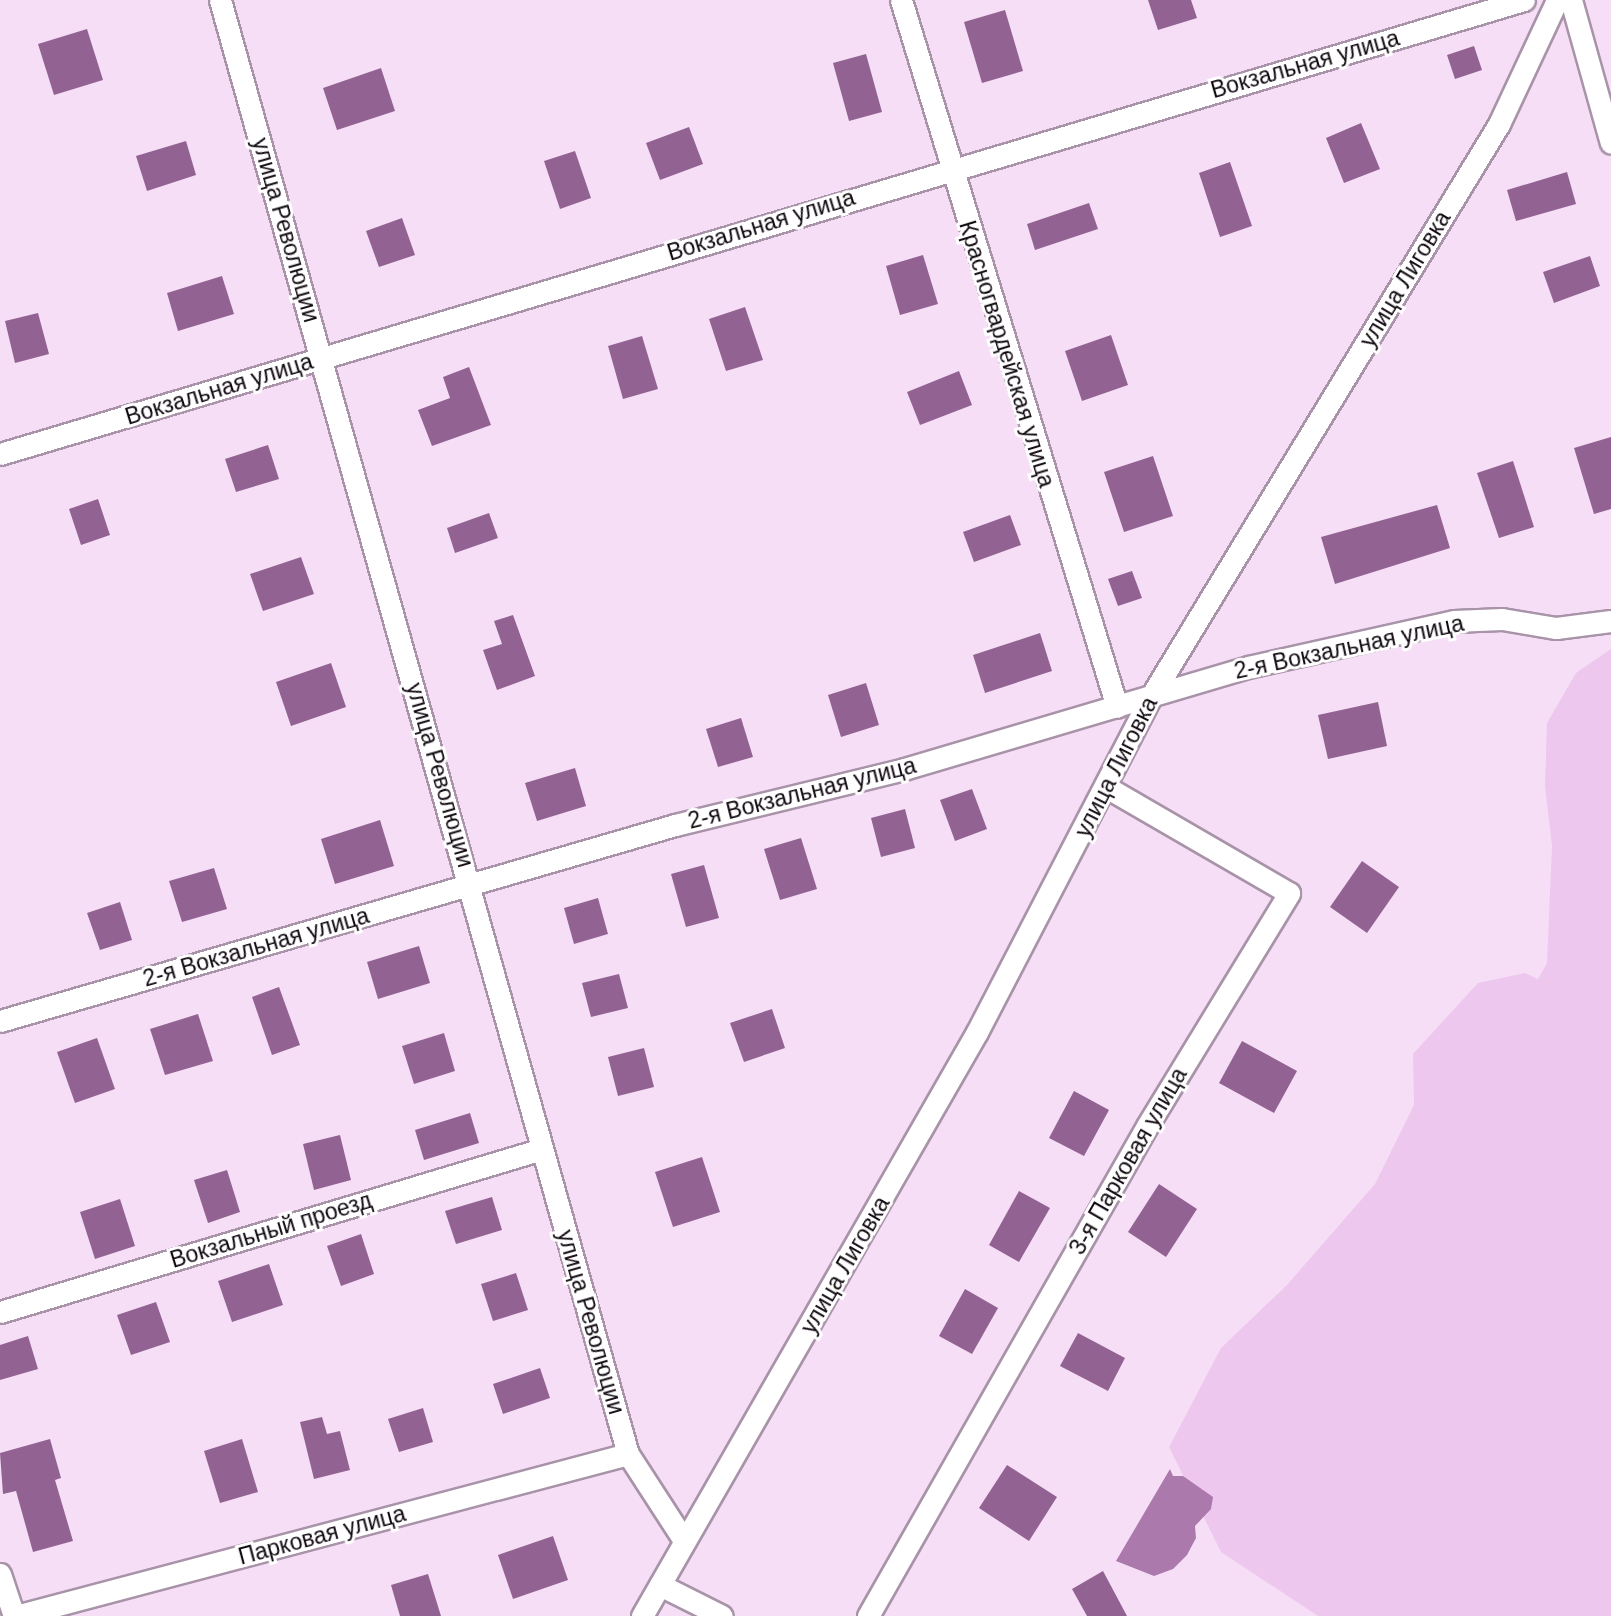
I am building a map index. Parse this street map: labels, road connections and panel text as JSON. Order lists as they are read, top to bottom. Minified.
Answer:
{"streets":{"street":["Вокзальная улица","улица Революции","улица Лиговка","Красногвардейская улица","2-я Вокзальная улица","3-я Парковая улица","Вокзальный проезд","Парковая улица"]},"crossings":[["Вокзальная улица","улица Революции"],["Вокзальная улица","Красногвардейская улица"],["улица Революции","улица Лиговка"],["улица Революции","2-я Вокзальная улица"],["улица Революции","Вокзальный проезд"],["улица Революции","Парковая улица"],["улица Лиговка","2-я Вокзальная улица"],["улица Лиговка","3-я Парковая улица"],["Красногвардейская улица","2-я Вокзальная улица"]]}
